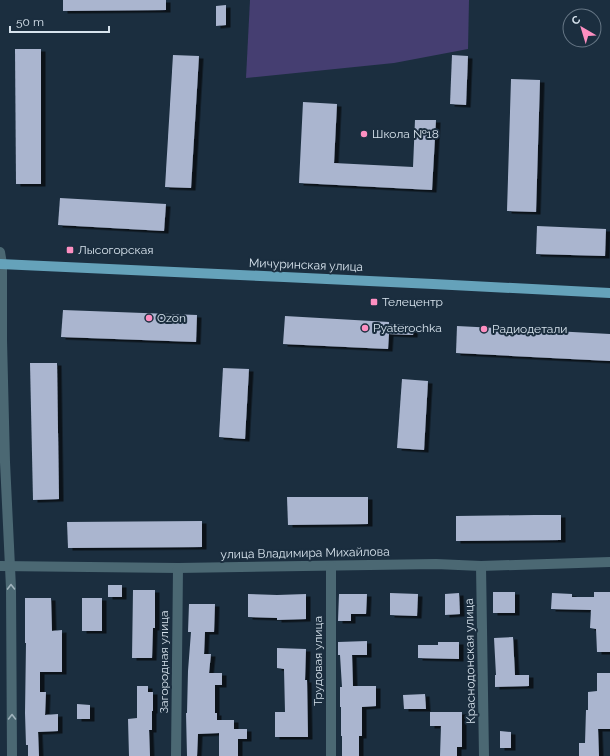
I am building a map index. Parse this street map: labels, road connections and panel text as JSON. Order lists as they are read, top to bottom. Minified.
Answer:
{"streets":{"main road":["Мичуринская улица"],"street":["улица Владимира Михайлова","Трудовая улица","Краснодонская улица","Загородная улица"]},"crossings":[["улица Владимира Михайлова","Трудовая улица"],["улица Владимира Михайлова","Краснодонская улица"],["улица Владимира Михайлова","Загородная улица"]],"places":{"other":["Школа №18","Ozon","Pyaterochka","Радиодетали"],"transit":["Лысогорская","Телецентр"]},"scale_bar":"50 m","north":"top left"}
